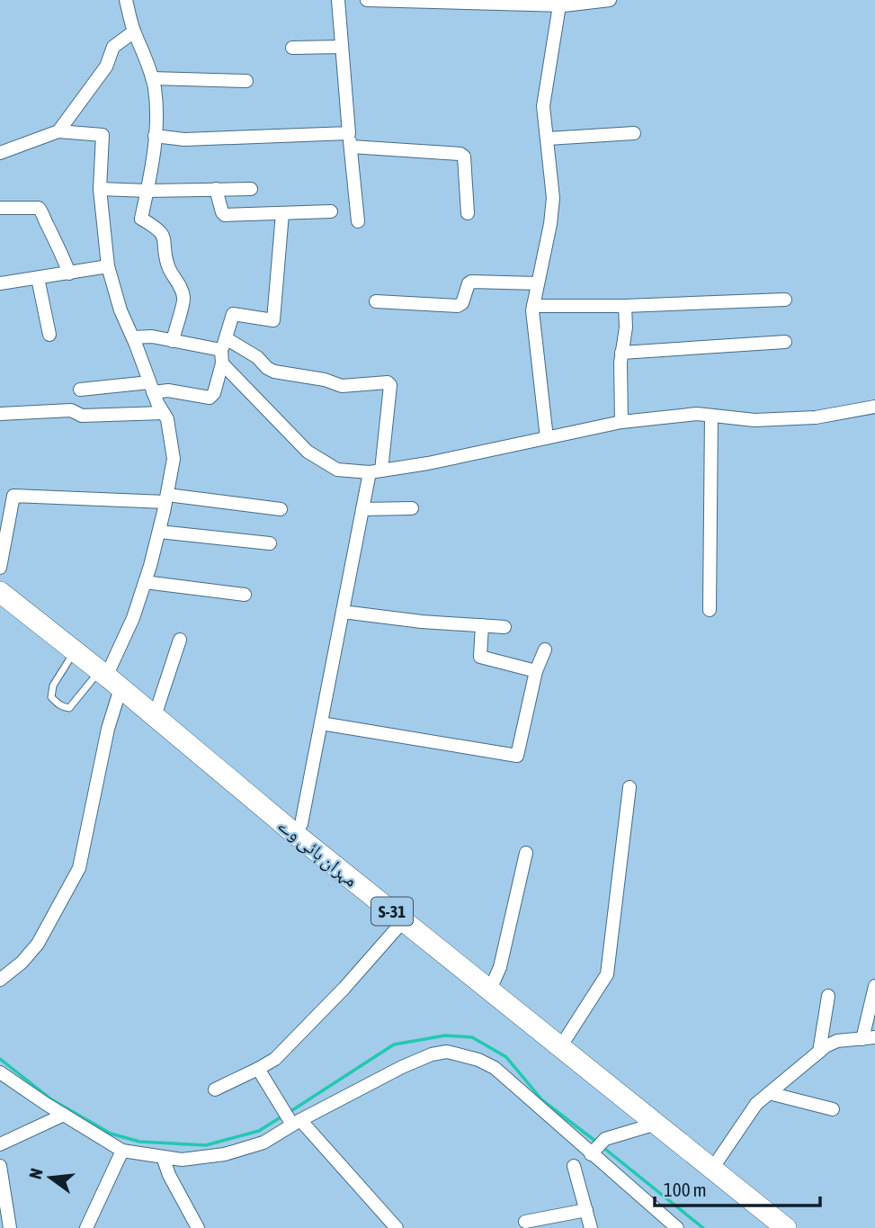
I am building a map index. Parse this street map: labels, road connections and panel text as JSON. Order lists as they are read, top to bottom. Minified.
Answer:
{"streets":{"main road":["مہران ہائی وے","S-31"]},"scale_bar":"100 m","north":"left"}
